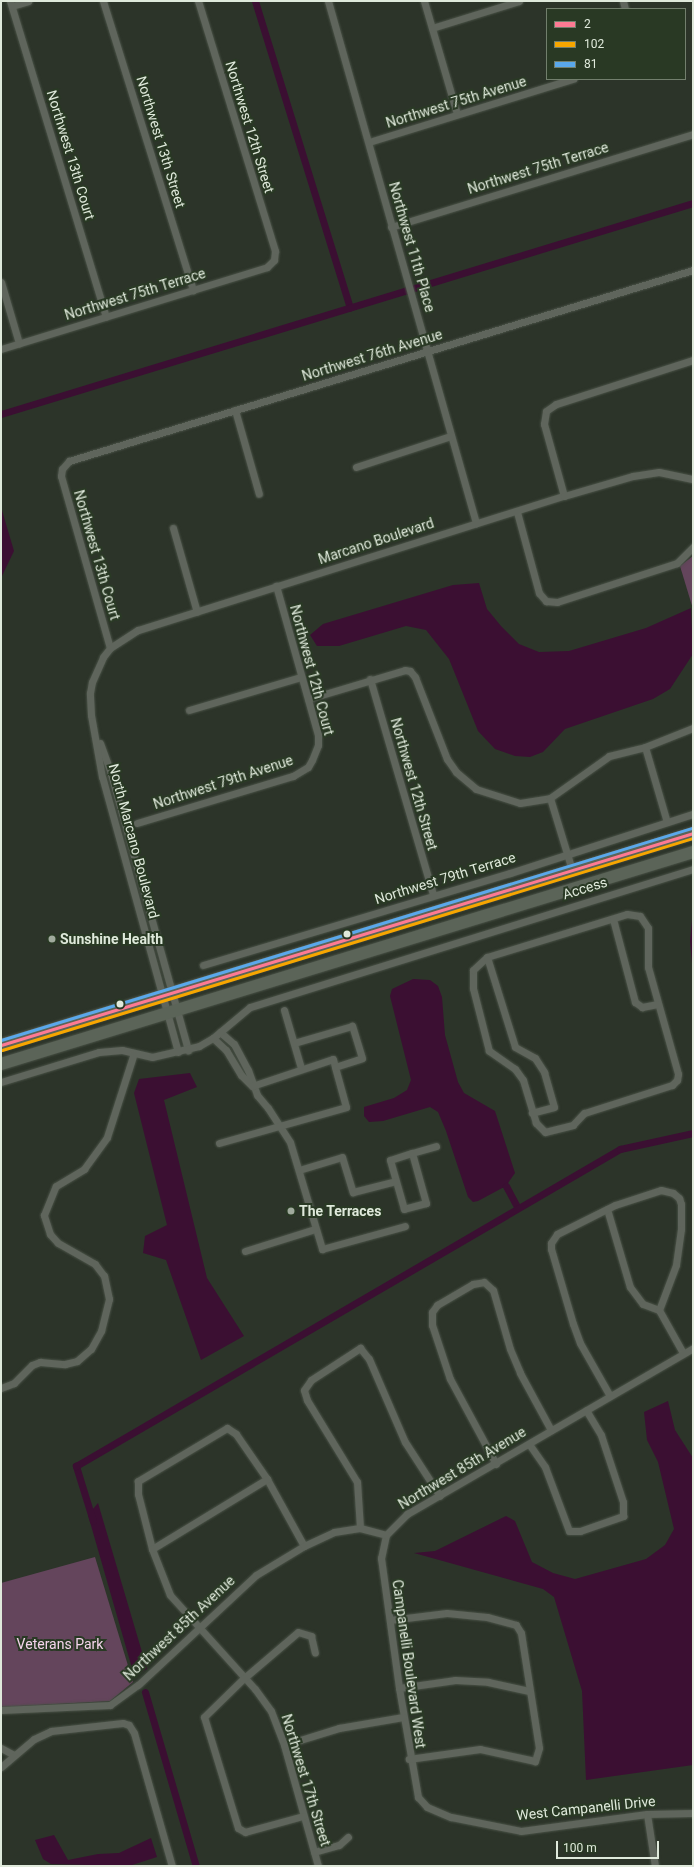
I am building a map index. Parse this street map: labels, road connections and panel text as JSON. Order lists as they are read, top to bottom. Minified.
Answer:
{"streets":{"street":["Northwest 75th Avenue","Northwest 12th Street","Northwest 13th Street","Northwest 13th Court","Northwest 75th Terrace","Northwest 11th Place","Northwest 76th Avenue","Marcano Boulevard","Northwest 12th Court","Northwest 79th Avenue","North Marcano Boulevard","Northwest 79th Terrace","Access","Northwest 85th Avenue","Campanelli Boulevard West","Northwest 17th Street","West Campanelli Drive"]},"crossings":[["Northwest 75th Avenue","Northwest 11th Place"],["Northwest 12th Street","Northwest 75th Terrace"],["Northwest 12th Street","Northwest 79th Terrace"],["Northwest 13th Street","Northwest 75th Terrace"],["Northwest 13th Court","Northwest 75th Terrace"],["Northwest 13th Court","Northwest 76th Avenue"],["Northwest 13th Court","Marcano Boulevard"],["Northwest 75th Terrace","Northwest 11th Place"],["Northwest 11th Place","Northwest 76th Avenue"],["Northwest 11th Place","Marcano Boulevard"],["Marcano Boulevard","Northwest 12th Court"],["Marcano Boulevard","North Marcano Boulevard"],["Northwest 12th Court","Northwest 79th Avenue"],["North Marcano Boulevard","Access"],["Northwest 85th Avenue","Campanelli Boulevard West"],["Northwest 85th Avenue","Northwest 17th Street"],["Campanelli Boulevard West","West Campanelli Drive"]],"parks":["Veterans Park"],"places":["Sunshine Health","The Terraces"],"lines":["transit line 81","transit line 2","transit line 102"],"legend":["2","102","81"],"scale_bar":"100 m"}
